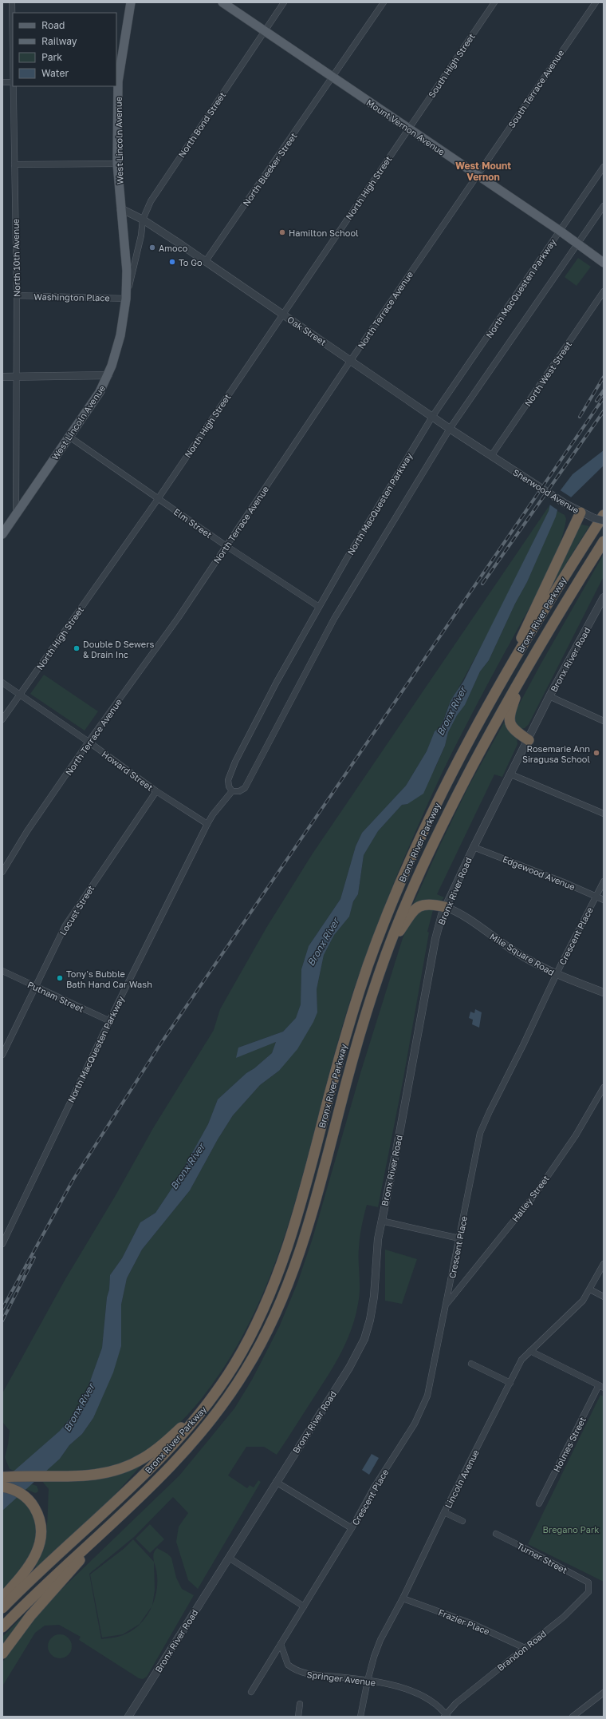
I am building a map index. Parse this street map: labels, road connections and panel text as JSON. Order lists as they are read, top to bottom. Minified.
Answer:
{"streets":{"highway":["Bronx River Parkway"],"main road":["Mount Vernon Avenue","West Lincoln Avenue"],"street":["South High Street","South Terrace Avenue","North Bond Street","North Bleeker Street","North High Street","North 10th Avenue","North MacQuesten Parkway","Washington Place","North Terrace Avenue","Oak Street","North West Street","Sherwood Avenue","Elm Street","Bronx River Road","Howard Street","Edgewood Avenue","Locust Street","Crescent Place","Mile Square Road","Putnam Street","Halley Street","Holmes Street","Lincoln Avenue","Turner Street","Frazier Place","Brandon Road","Springer Avenue"]},"crossings":[["South High Street","Mount Vernon Avenue"],["South High Street","North High Street"],["South Terrace Avenue","Mount Vernon Avenue"],["South Terrace Avenue","North Terrace Avenue"],["North Bond Street","Mount Vernon Avenue"],["North Bond Street","West Lincoln Avenue"],["North Bond Street","Oak Street"],["Mount Vernon Avenue","North Bleeker Street"],["Mount Vernon Avenue","North High Street"],["Mount Vernon Avenue","North MacQuesten Parkway"],["Mount Vernon Avenue","North Terrace Avenue"],["West Lincoln Avenue","North 10th Avenue"],["West Lincoln Avenue","Washington Place"],["West Lincoln Avenue","Oak Street"],["West Lincoln Avenue","Elm Street"],["North Bleeker Street","Oak Street"],["North High Street","Oak Street"],["North High Street","Elm Street"],["North High Street","Howard Street"],["North 10th Avenue","Washington Place"],["North MacQuesten Parkway","Oak Street"],["North MacQuesten Parkway","Elm Street"],["North MacQuesten Parkway","Howard Street"],["North MacQuesten Parkway","Putnam Street"],["North Terrace Avenue","Oak Street"],["North Terrace Avenue","Elm Street"],["North Terrace Avenue","Howard Street"],["Oak Street","North West Street"],["Oak Street","Sherwood Avenue"],["North West Street","Sherwood Avenue"],["Sherwood Avenue","Bronx River Parkway"],["Bronx River Road","Edgewood Avenue"],["Bronx River Road","Mile Square Road"],["Howard Street","Locust Street"],["Edgewood Avenue","Crescent Place"],["Locust Street","Putnam Street"],["Crescent Place","Mile Square Road"],["Crescent Place","Halley Street"],["Lincoln Avenue","Frazier Place"],["Lincoln Avenue","Springer Avenue"],["Turner Street","Brandon Road"],["Frazier Place","Brandon Road"],["Brandon Road","Springer Avenue"]],"districts":["West Mount Vernon"],"water":["Bronx River"],"parks":["Bregano Park"],"places":["Hamilton School","Amoco","To Go","Double D Sewers & Drain Inc","Rosemarie Ann Siragusa School","Tony's Bubble Bath Hand Car Wash"],"legend":["Road","Railway","Park","Water"]}
